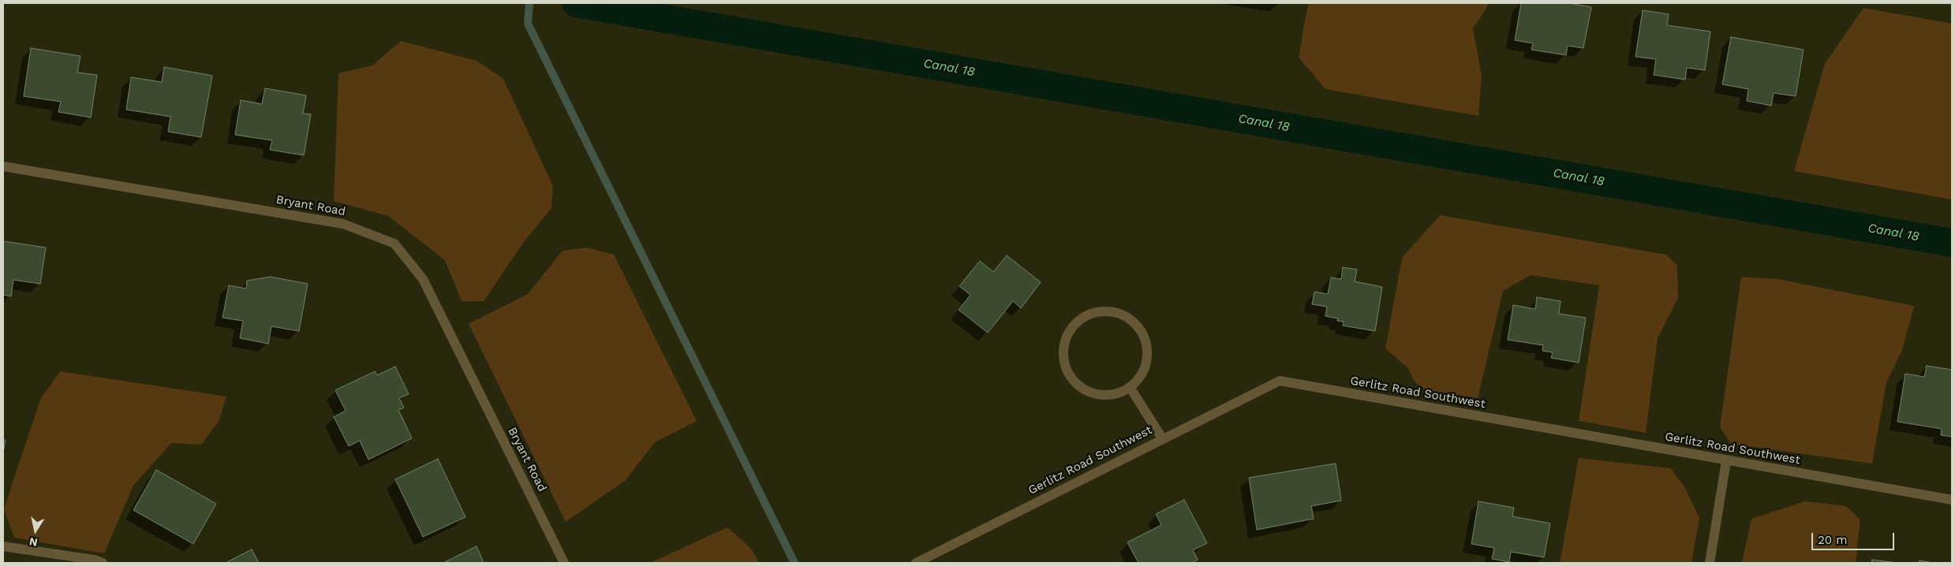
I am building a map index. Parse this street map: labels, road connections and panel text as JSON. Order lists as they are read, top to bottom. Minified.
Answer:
{"streets":{"street":["Bryant Road","Gerlitz Road Southwest"]},"water":["Canal 18"],"scale_bar":"20 m","north":"bottom"}
